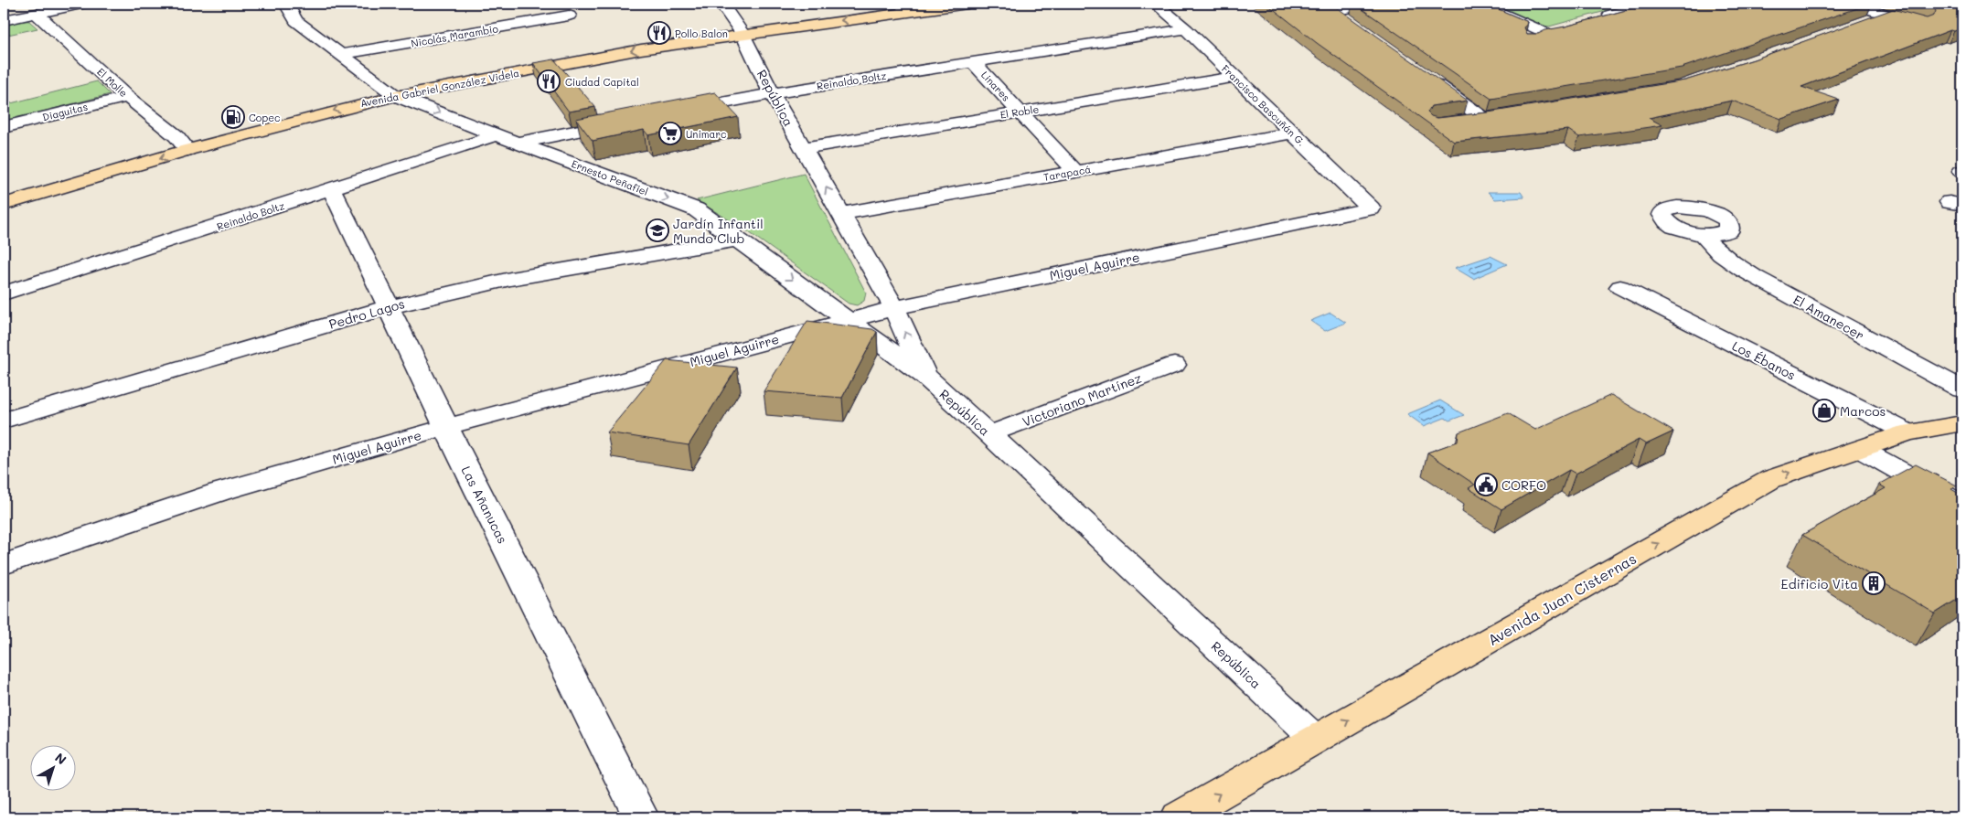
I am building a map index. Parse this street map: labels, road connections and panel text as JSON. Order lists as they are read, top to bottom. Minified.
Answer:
{"streets":{"main road":["Avenida Gabriel González Videla","Avenida Juan Cisternas"],"street":["Nicolás Marambio","Reinaldo Boltz","El Molle","Linares","República","Francisco Bascuñán G.","Diaguitas","El Roble","Tarapacá","Ernesto Peñafiel","Miguel Aguirre","Pedro Lagos","El Amanecer","Los Ébanos","Victoriano Martínez","Las Añanucas"]},"crossings":[["Nicolás Marambio","Ernesto Peñafiel"],["Reinaldo Boltz","Linares"],["Reinaldo Boltz","República"],["Reinaldo Boltz","Francisco Bascuñán G."],["Reinaldo Boltz","Ernesto Peñafiel"],["Reinaldo Boltz","Las Añanucas"],["El Molle","Avenida Gabriel González Videla"],["El Molle","Diaguitas"],["Linares","El Roble"],["Linares","Tarapacá"],["Avenida Gabriel González Videla","República"],["Avenida Gabriel González Videla","Ernesto Peñafiel"],["República","El Roble"],["República","Tarapacá"],["República","Ernesto Peñafiel"],["República","Miguel Aguirre"],["República","Victoriano Martínez"],["República","Avenida Juan Cisternas"],["Francisco Bascuñán G.","El Roble"],["Francisco Bascuñán G.","Tarapacá"],["Francisco Bascuñán G.","Miguel Aguirre"],["Ernesto Peñafiel","Miguel Aguirre"],["Ernesto Peñafiel","Pedro Lagos"],["Miguel Aguirre","Las Añanucas"],["Pedro Lagos","Las Añanucas"],["Los Ébanos","Avenida Juan Cisternas"]],"one_way":["Avenida Gabriel González Videla","Ernesto Peñafiel","Avenida Juan Cisternas"],"places":{"restaurant":["Pollo Balon","Ciudad Capital"],"fuel station":["Copec"],"supermarket":["Unimarc"],"school or university":["Jardín Infantil Mundo Club"],"shop":["Marcos"],"public building":["CORFO"],"building":["Edificio Vita"]},"north":"top right"}
